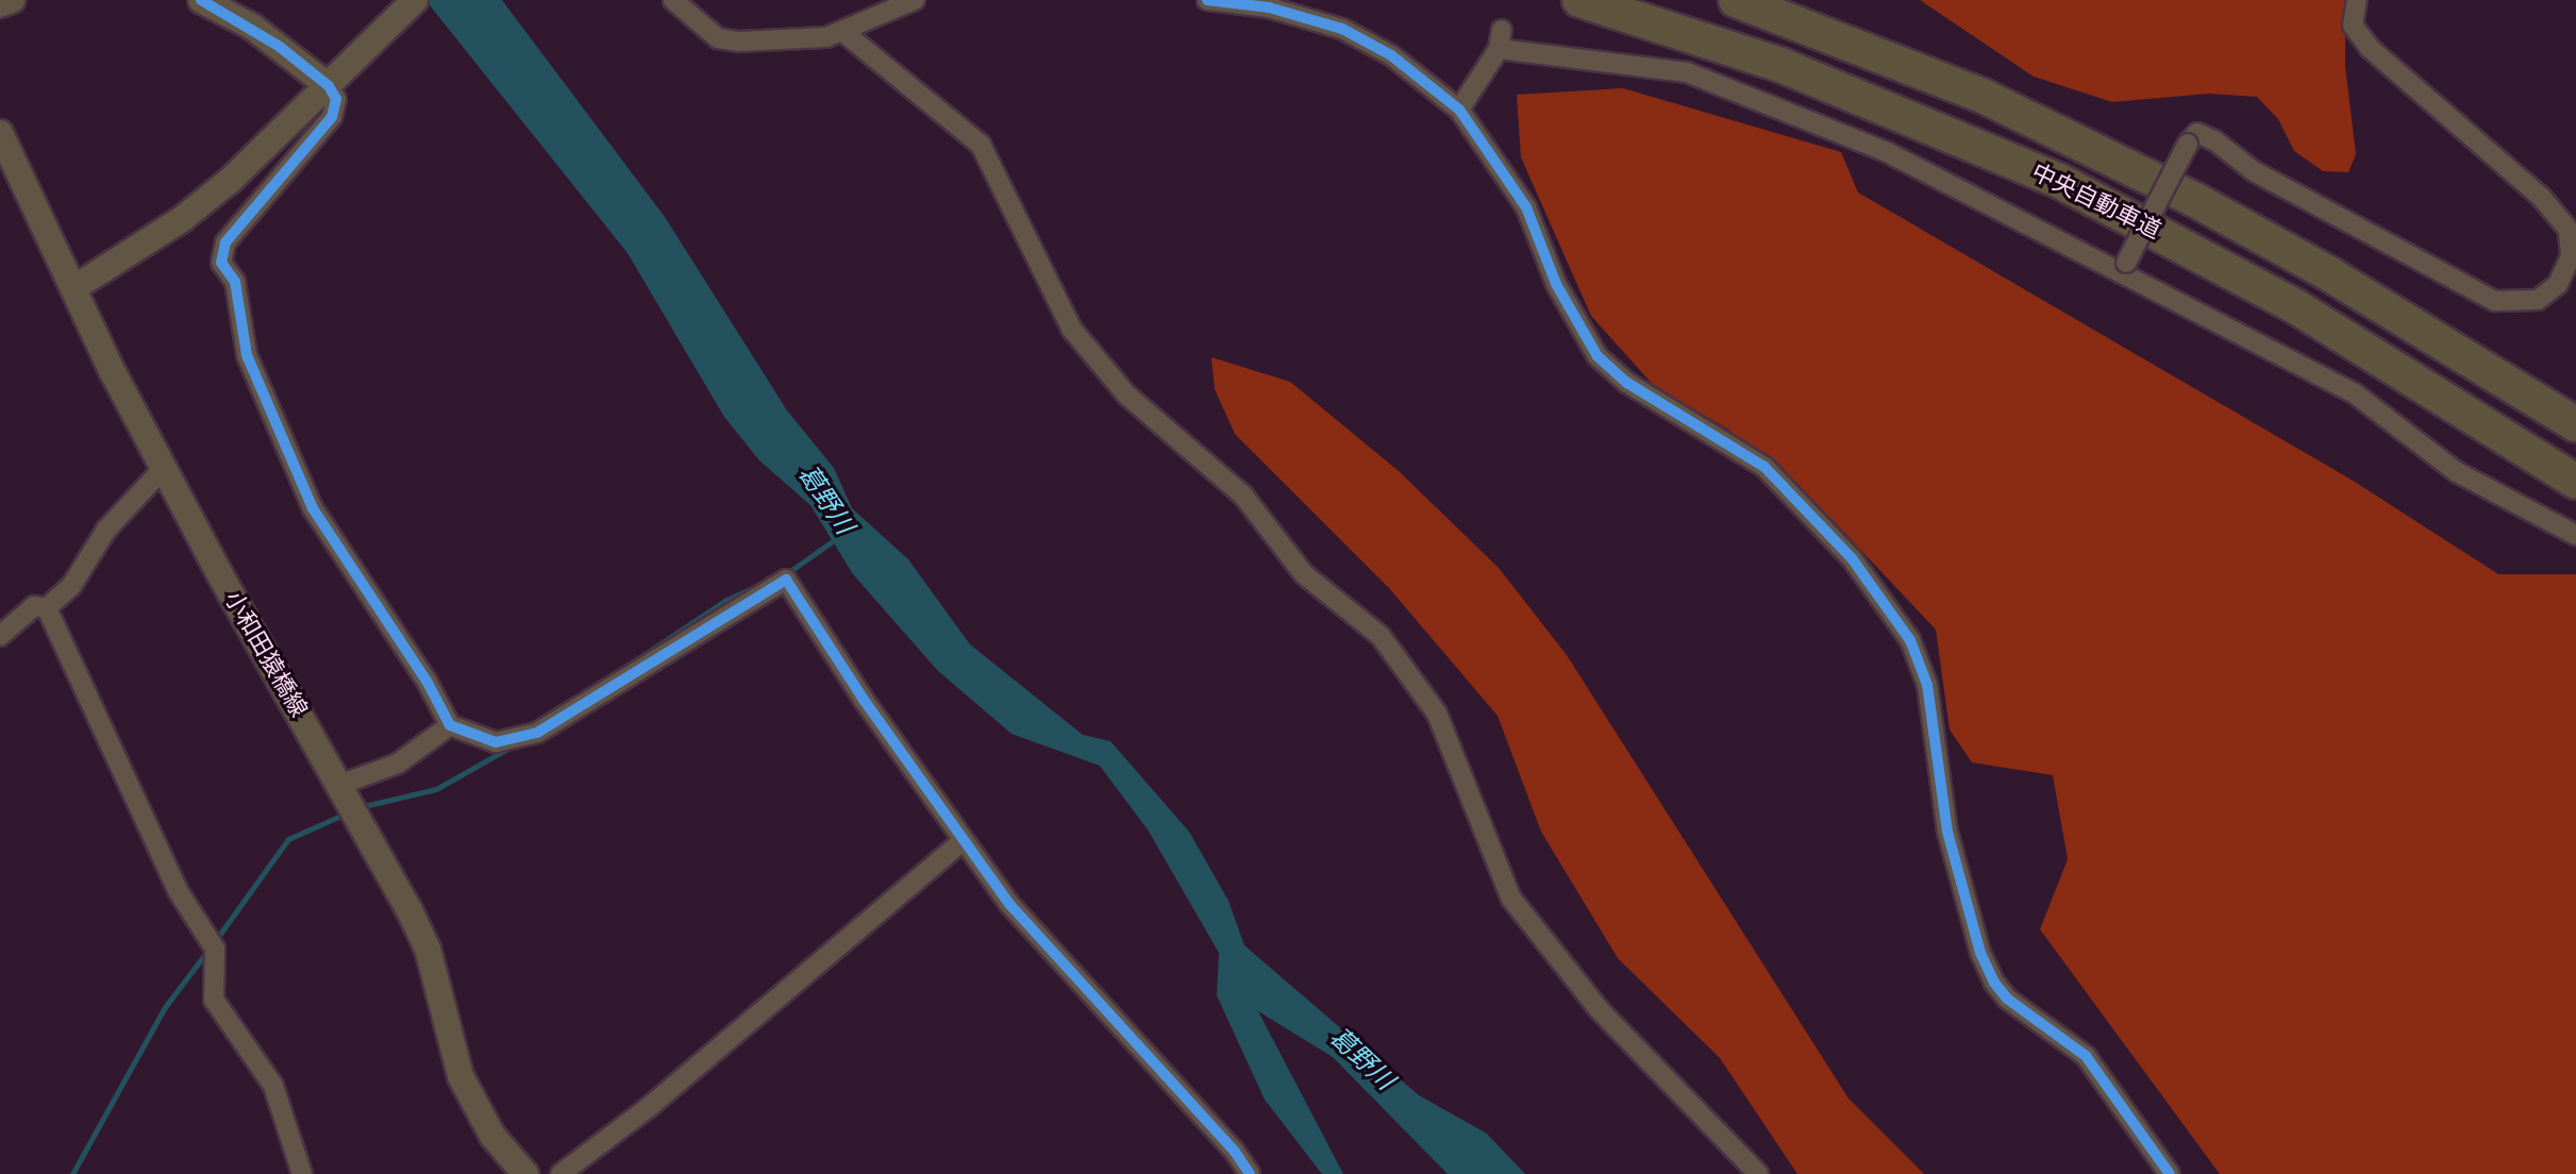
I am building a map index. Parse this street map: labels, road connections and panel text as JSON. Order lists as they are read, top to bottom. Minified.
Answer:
{"streets":{"highway":["中央自動車道"],"main road":["小和田猿橋線"]},"water":["葛野川"]}
